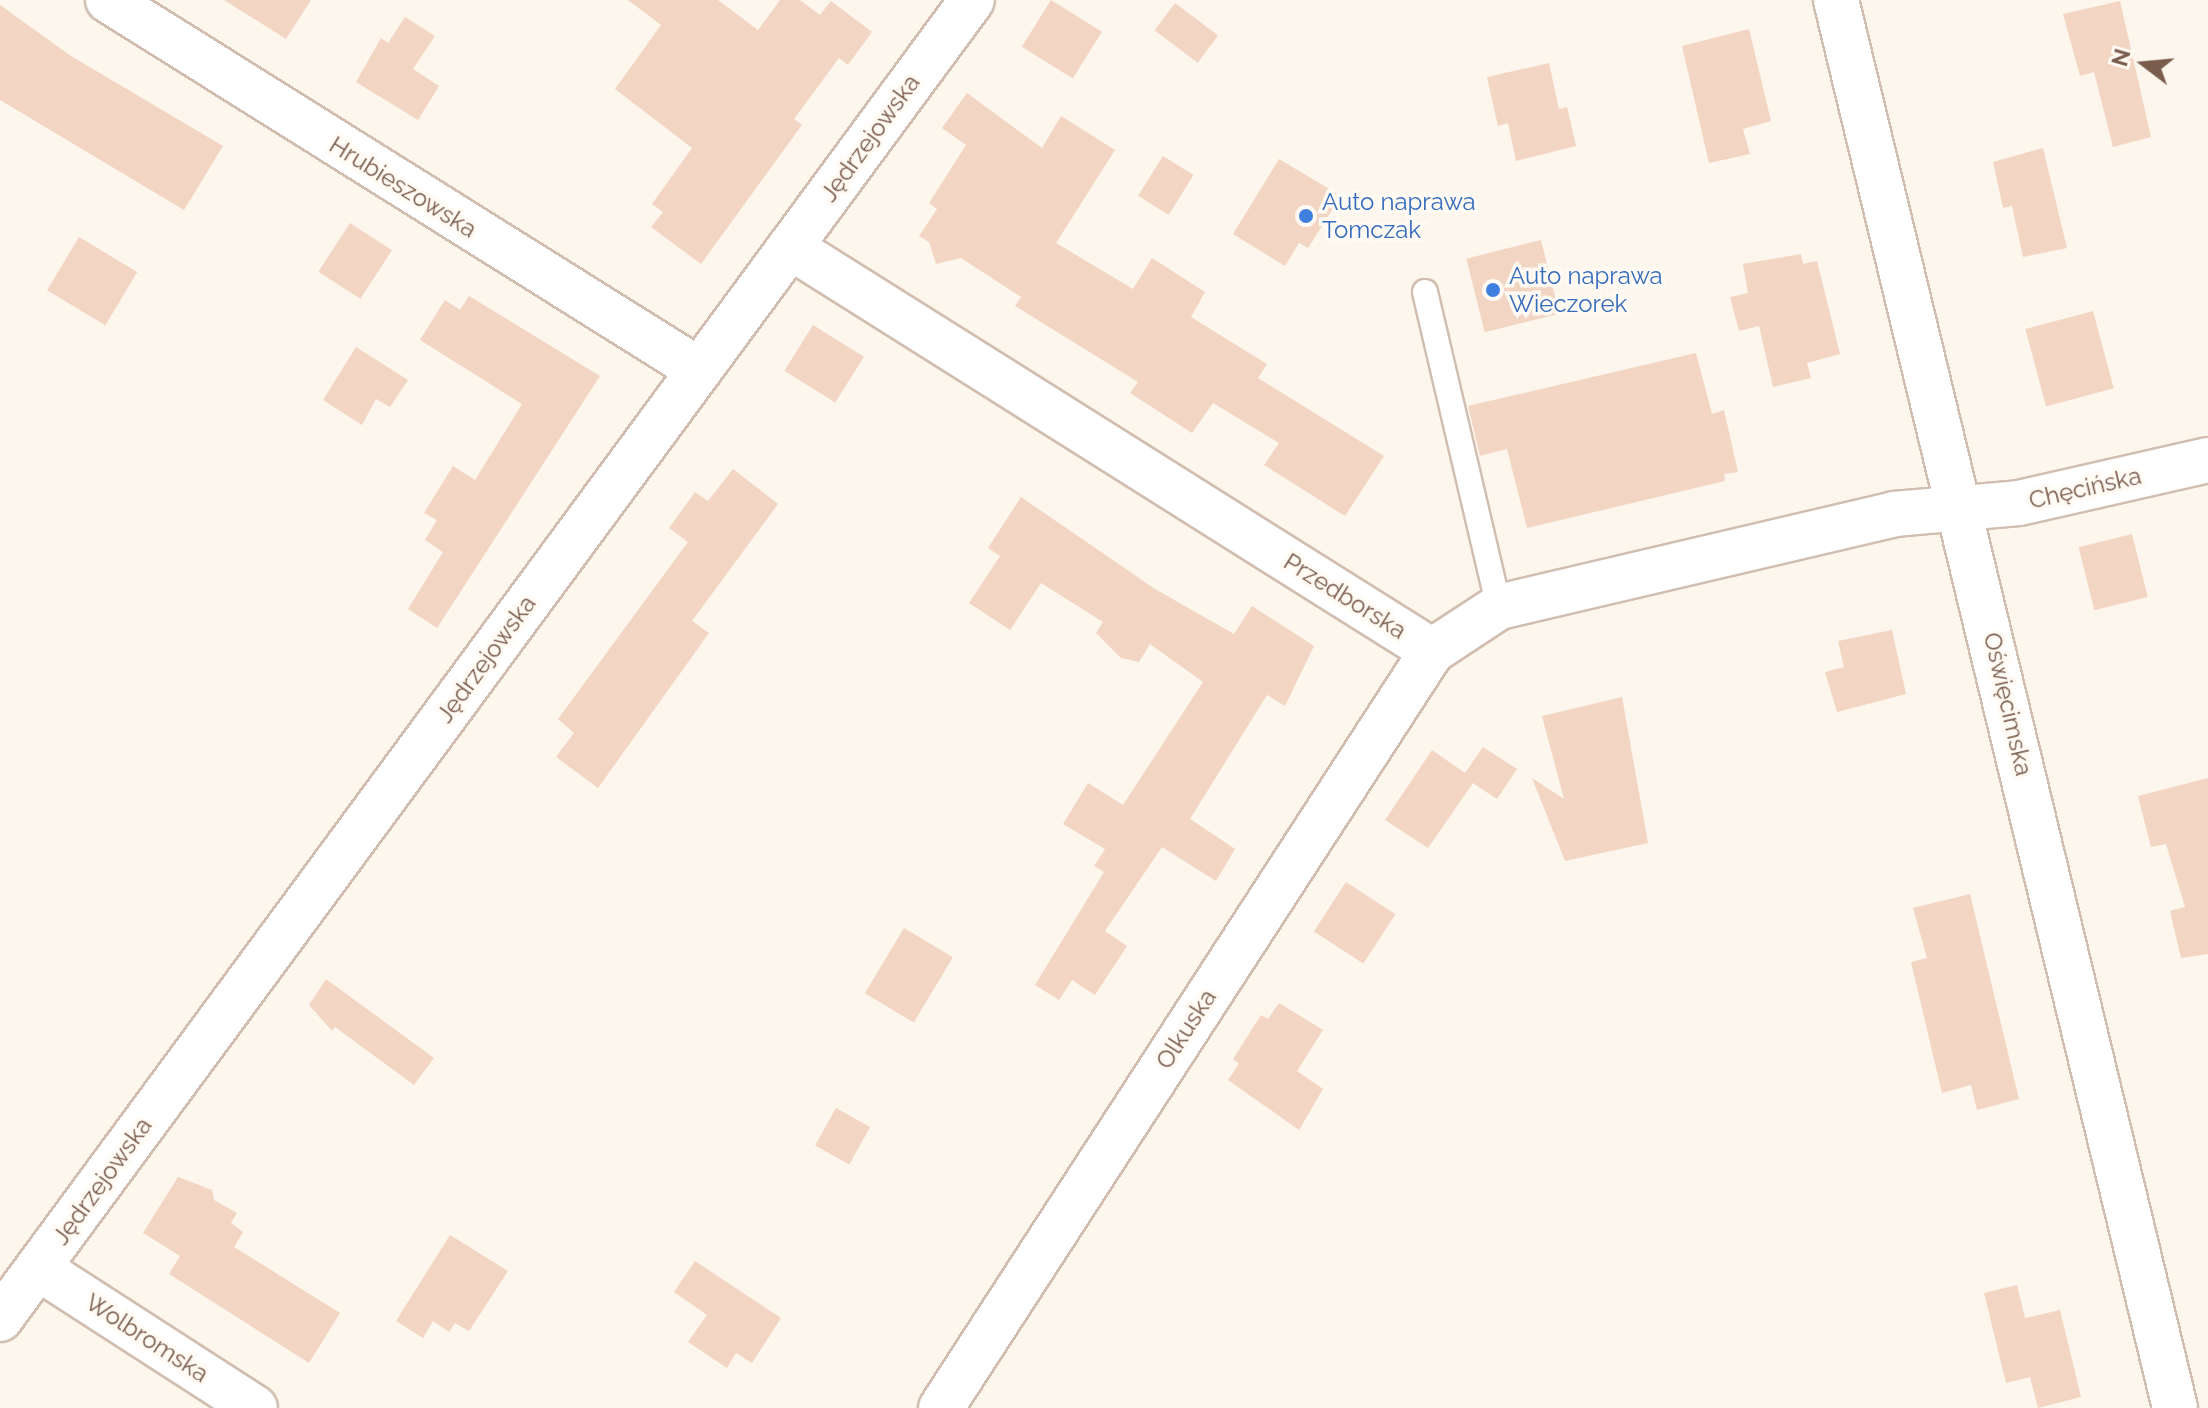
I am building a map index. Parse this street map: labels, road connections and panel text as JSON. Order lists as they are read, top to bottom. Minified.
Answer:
{"streets":{"street":["Jędrzejowska","Hrubieszowska","Chęcińska","Przedborska","Oświęcimska","Olkuska","Wolbromska"]},"crossings":[["Jędrzejowska","Hrubieszowska"],["Jędrzejowska","Przedborska"],["Jędrzejowska","Wolbromska"],["Chęcińska","Przedborska"],["Chęcińska","Oświęcimska"],["Przedborska","Oświęcimska"],["Przedborska","Olkuska"]],"places":["Auto naprawa Tomczak","Auto naprawa Wieczorek"],"north":"left"}
